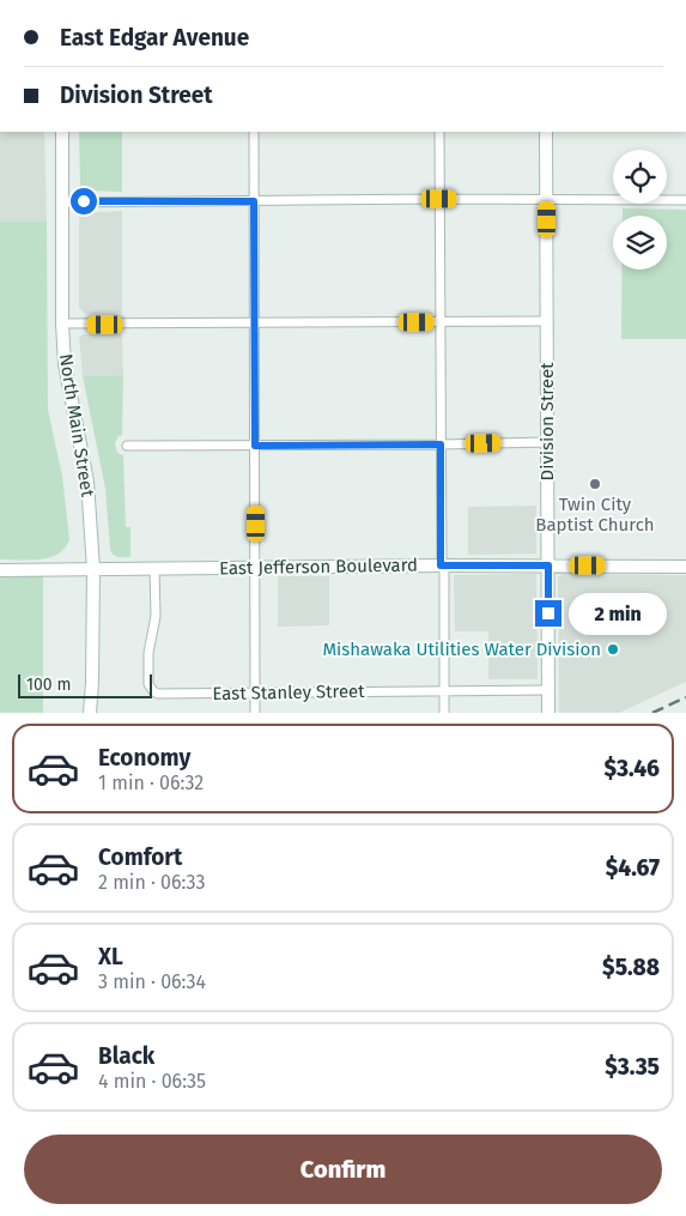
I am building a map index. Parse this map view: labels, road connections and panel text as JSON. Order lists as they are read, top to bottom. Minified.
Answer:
{"streets":{"street":["Division Street","North Main Street","East Jefferson Boulevard","East Stanley Street"]},"crossings":[["Division Street","East Jefferson Boulevard"],["Division Street","East Stanley Street"],["North Main Street","East Jefferson Boulevard"],["East Jefferson Boulevard","East Stanley Street"]],"places":["Twin City Baptist Church","Mishawaka Utilities Water Division"],"scale_bar":"100 m","page":{"banner":["East Edgar Avenue","Division Street"],"bubble":"2 min","scale":"100 m","list":[{"name":"Economy","note":"1 min · 06:32","value":"$3.46"},{"name":"Comfort","note":"2 min · 06:33","value":"$4.67"},{"name":"XL","note":"3 min · 06:34","value":"$5.88"},{"name":"Black","note":"4 min · 06:35","value":"$3.35"}],"buttons":"Confirm"}}
